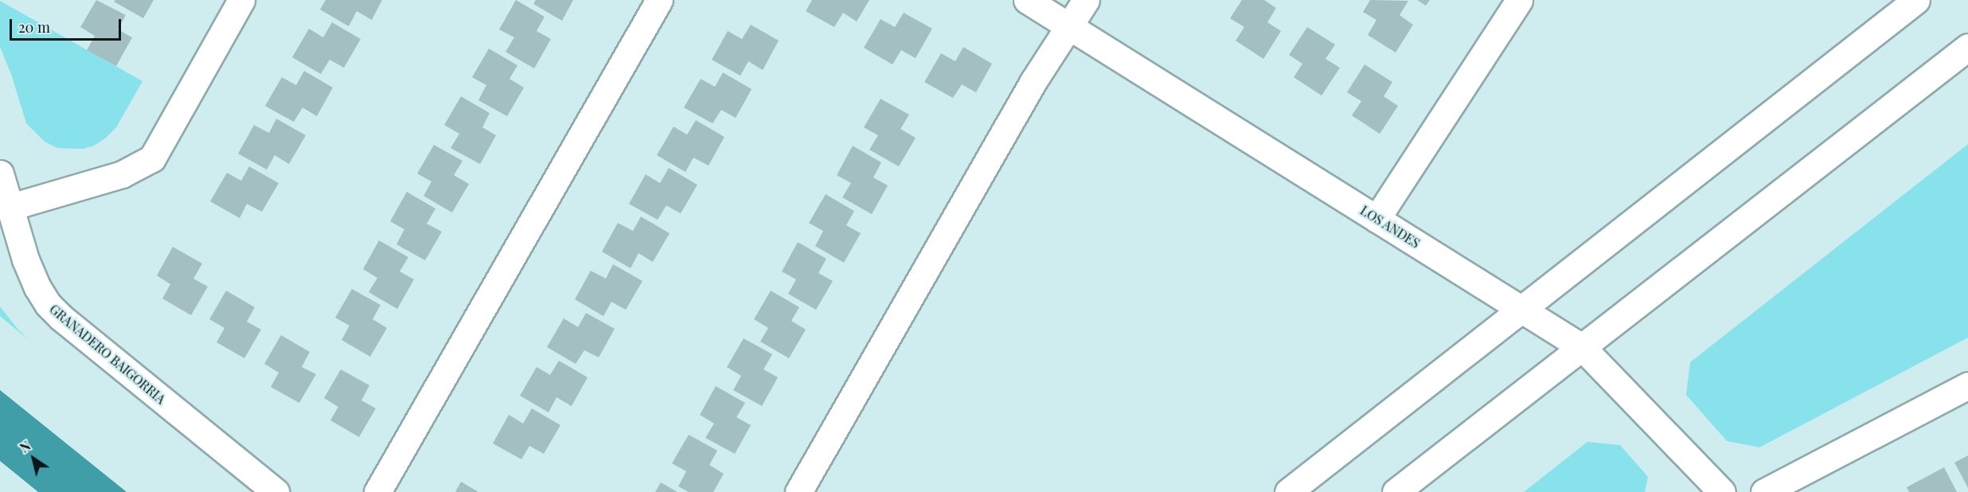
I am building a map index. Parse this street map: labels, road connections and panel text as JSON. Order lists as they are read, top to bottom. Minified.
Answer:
{"streets":{"street":["LOS ANDES","GRANADERO BAIGORRIA"]},"scale_bar":"20 m","north":"top left"}
